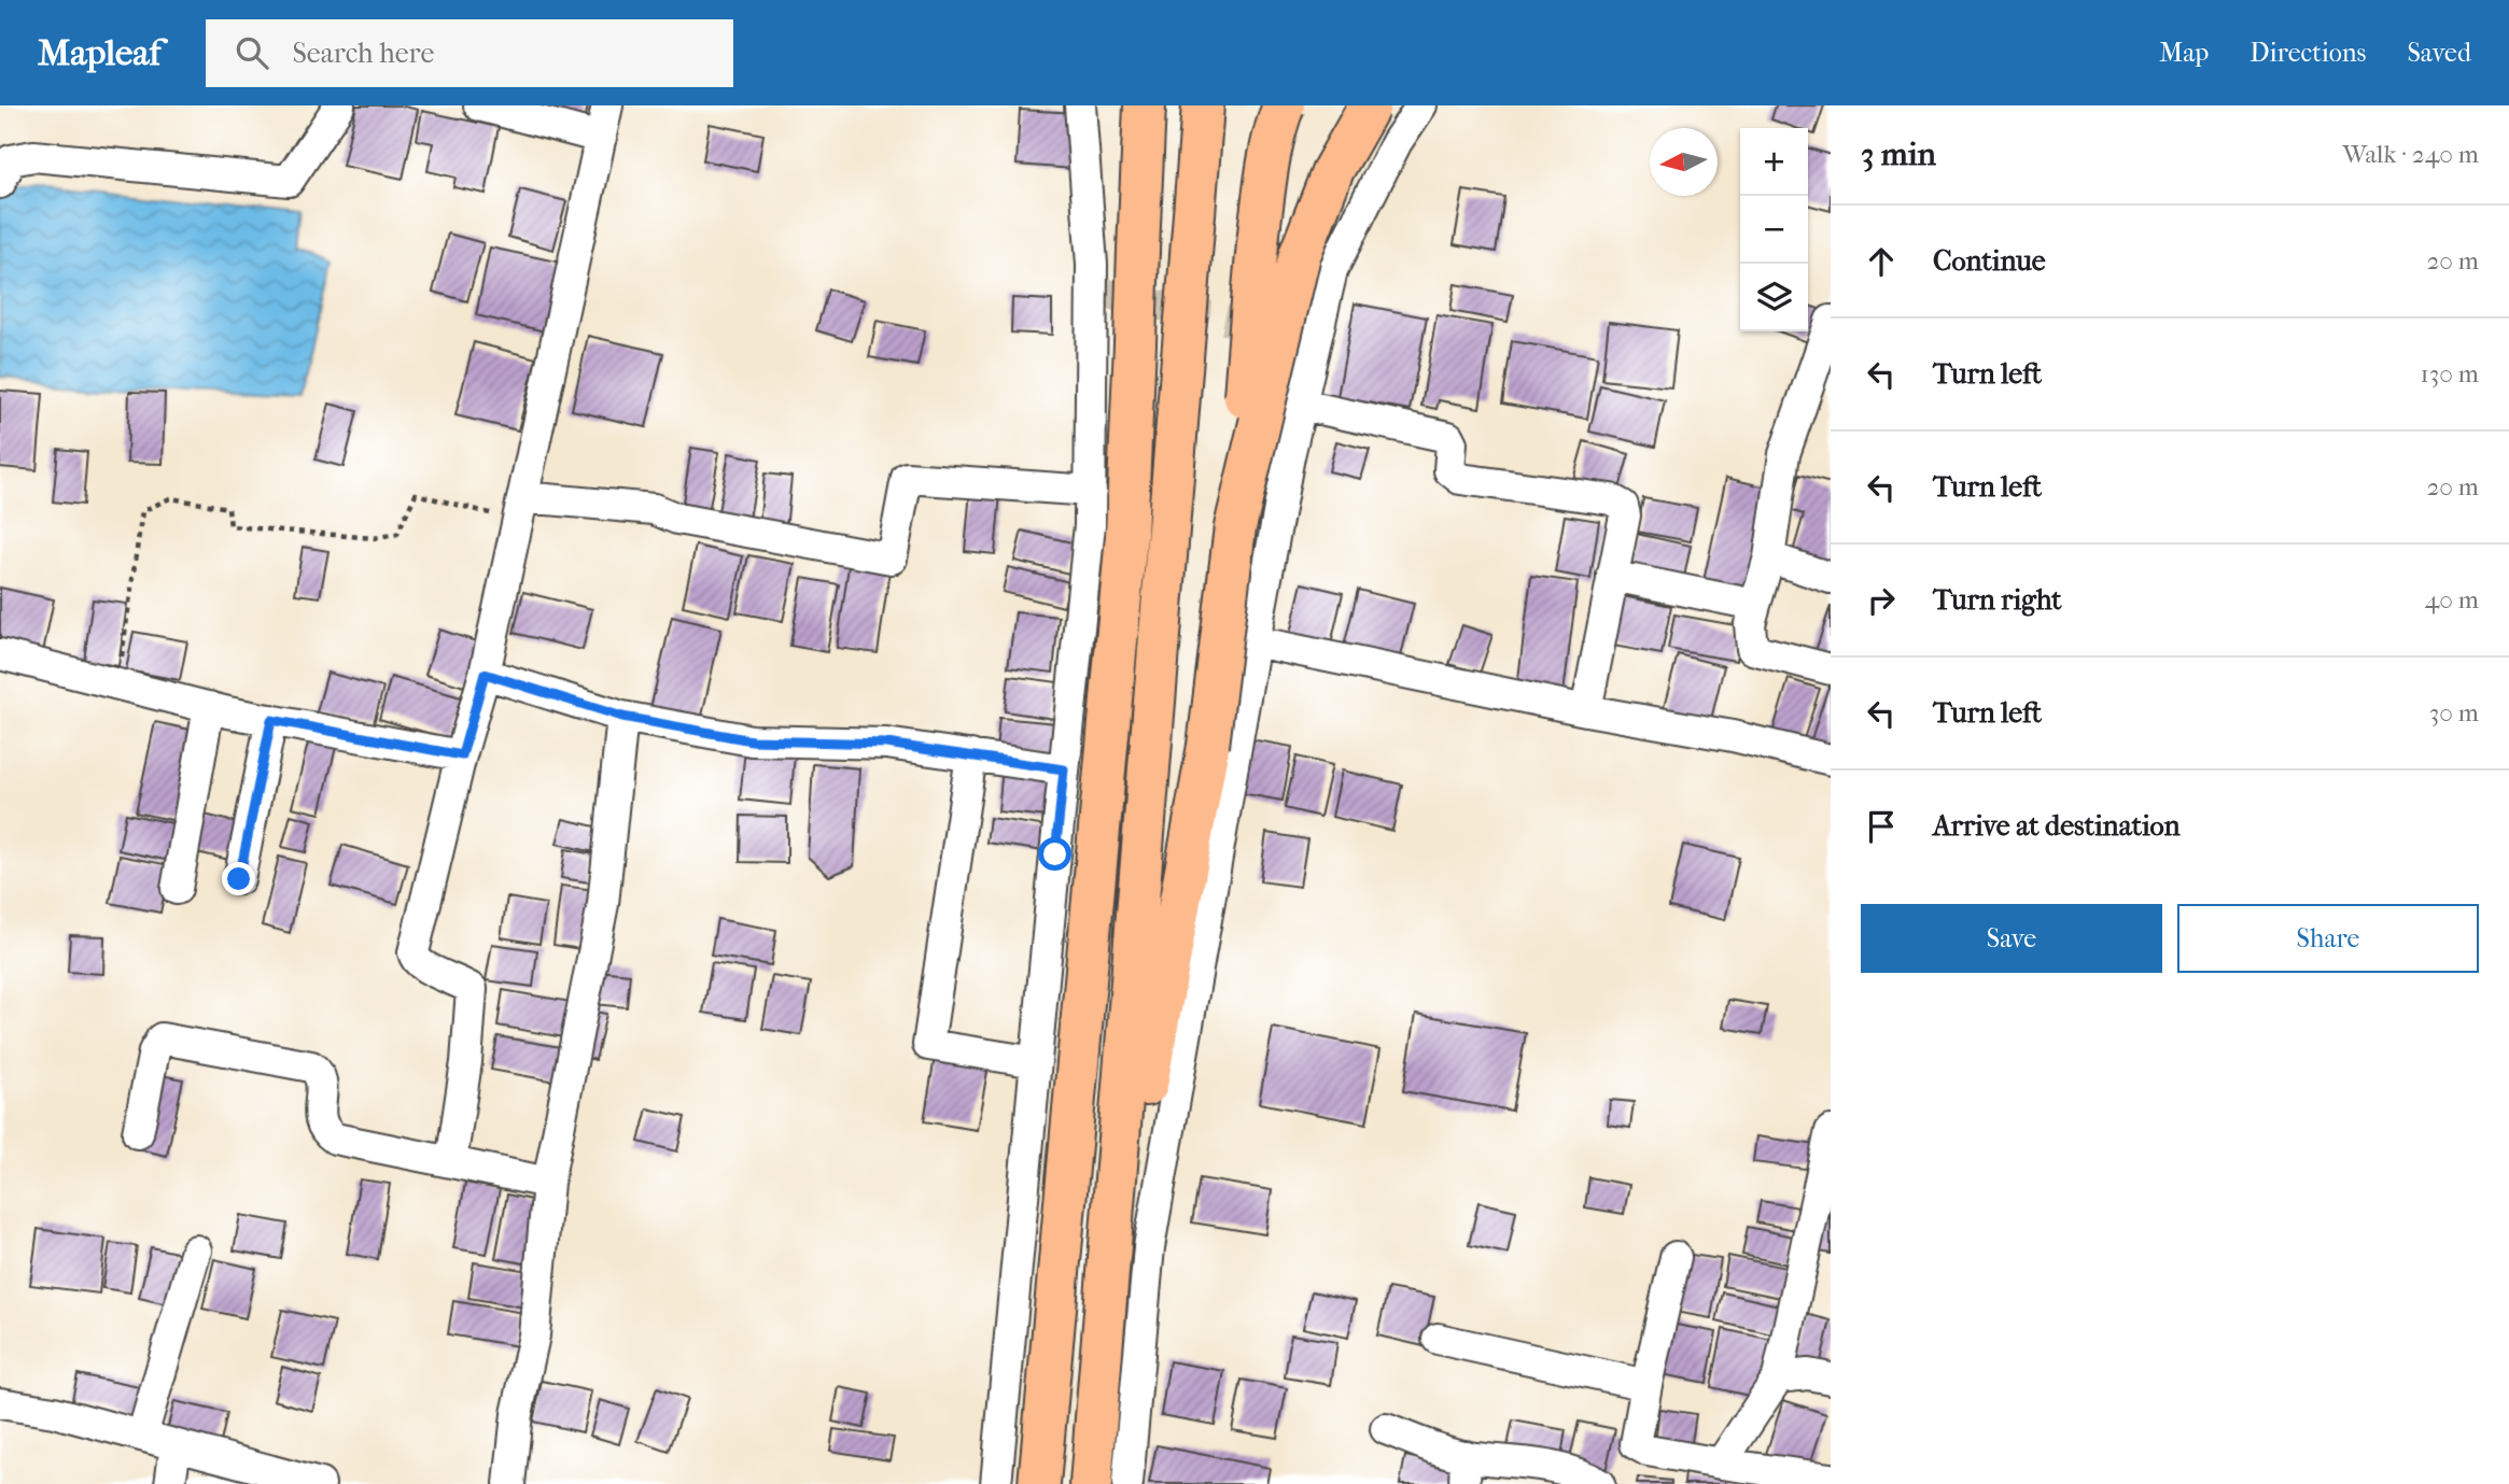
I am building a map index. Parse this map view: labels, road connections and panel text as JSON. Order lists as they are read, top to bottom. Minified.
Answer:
{"north":"left","page":{"header":"Mapleaf","search":"Search here","nav":["Map","Directions","Saved"],"heading":["3 min","Walk · 240 m"],"map_buttons":["+","−"],"list":[["Continue","20 m"],["Turn left","130 m"],["Turn left","20 m"],["Turn right","40 m"],["Turn left","30 m"],"Arrive at destination"],"buttons":["Save","Share"]}}
